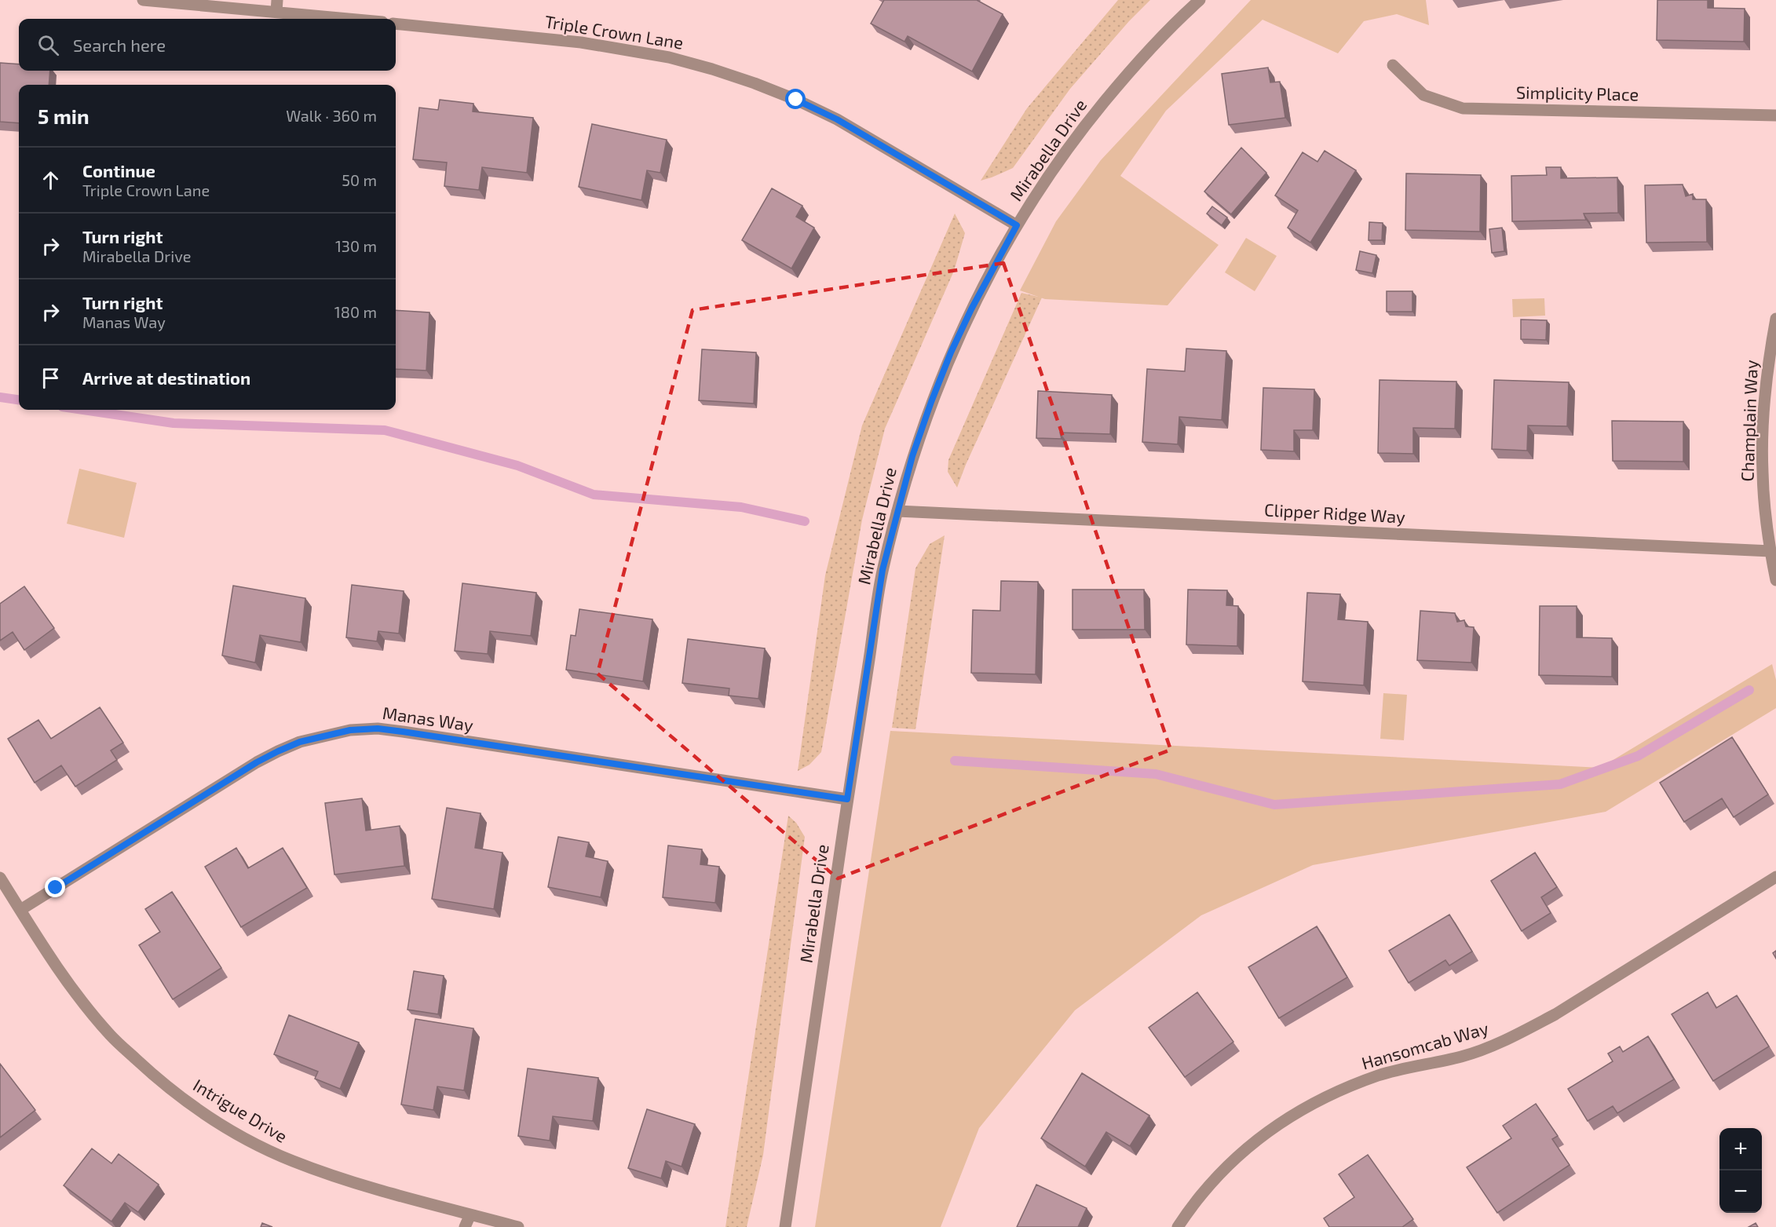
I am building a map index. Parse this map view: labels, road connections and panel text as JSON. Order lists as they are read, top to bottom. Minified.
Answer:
{"streets":{"street":["Triple Crown Lane","Simplicity Place","Mirabella Drive","Champlain Way","Clipper Ridge Way","Manas Way","Hansomcab Way","Intrigue Drive"]},"crossings":[["Triple Crown Lane","Mirabella Drive"],["Mirabella Drive","Clipper Ridge Way"],["Mirabella Drive","Manas Way"],["Champlain Way","Clipper Ridge Way"],["Manas Way","Intrigue Drive"]],"page":{"search":"Search here","heading":["5 min","Walk · 360 m"],"list":[["Continue","Triple Crown Lane","50 m"],["Turn right","Mirabella Drive","130 m"],["Turn right","Manas Way","180 m"],"Arrive at destination"],"map_buttons":["+","−"]}}
